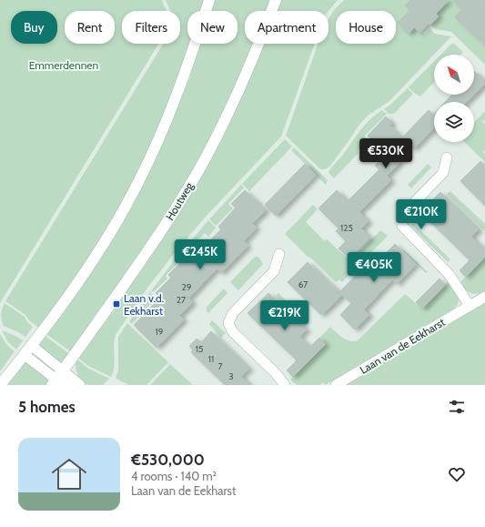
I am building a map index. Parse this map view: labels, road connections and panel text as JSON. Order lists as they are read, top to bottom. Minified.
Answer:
{"streets":{"street":["Houtweg","Laan van de Eekharst"]},"parks":["Emmerdennen"],"places":{"transit":["Laan v.d. Eekharst"]},"house_numbers":["125","67","29","27","19","15","11","7","3"],"north":"top left","page":{"chip":["Buy","Rent","Filters","New","Apartment","House"],"price":["€530K","€210K","€245K","€405K","€219K"],"heading":"5 homes","list":[{"name":"€530,000","note":"4 rooms · 140 m² · Laan van de Eekharst"}]}}
